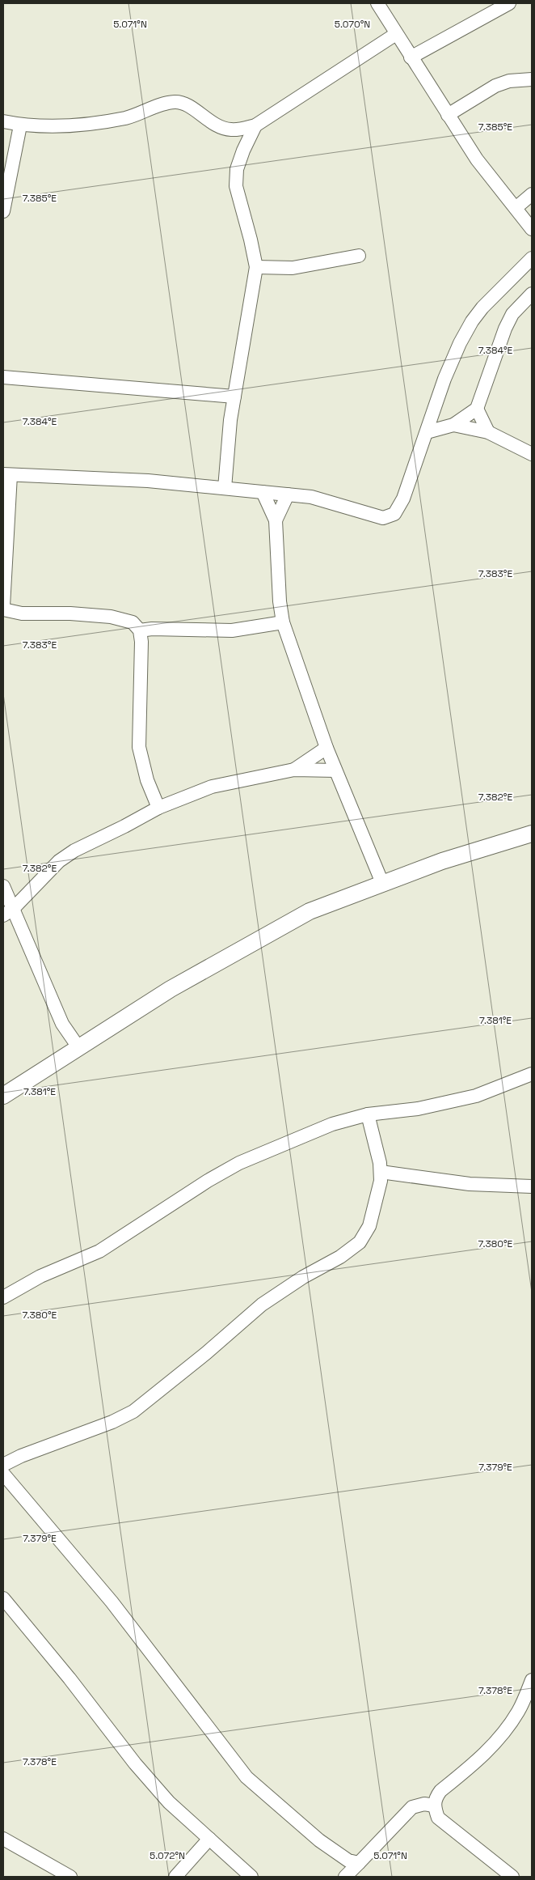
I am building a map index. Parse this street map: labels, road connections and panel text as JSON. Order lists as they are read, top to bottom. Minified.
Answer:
{"coordinates":["5.071°N","5.070°N","7.385°E","7.384°E","7.383°E","7.382°E","7.381°E","7.380°E","7.379°E","7.378°E","5.072°N"]}
